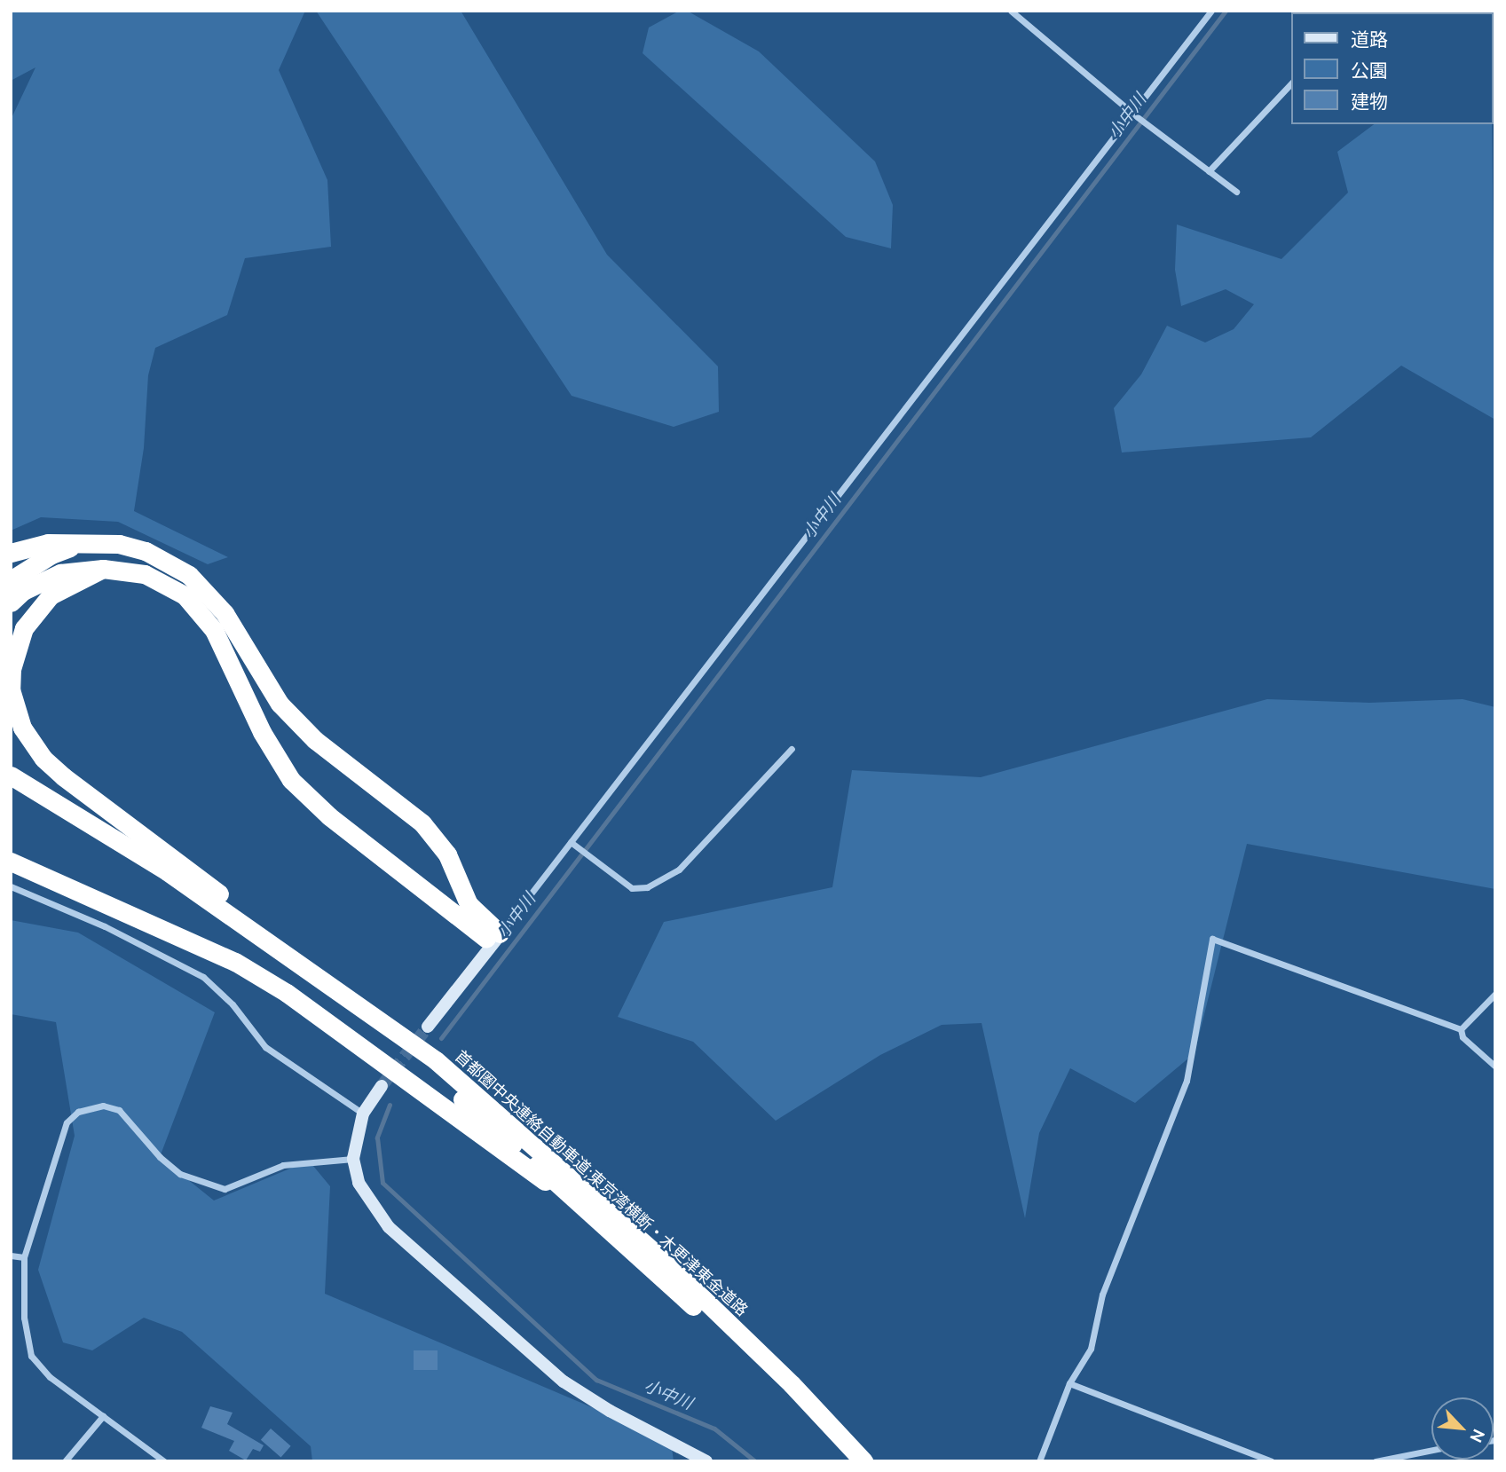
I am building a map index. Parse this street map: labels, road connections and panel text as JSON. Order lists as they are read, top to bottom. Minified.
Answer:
{"streets":{"highway":["首都圏中央連絡自動車道;東京湾横断・木更津東金道路"]},"water":["小中川"],"legend":["道路","公園","建物"],"north":"bottom right"}
